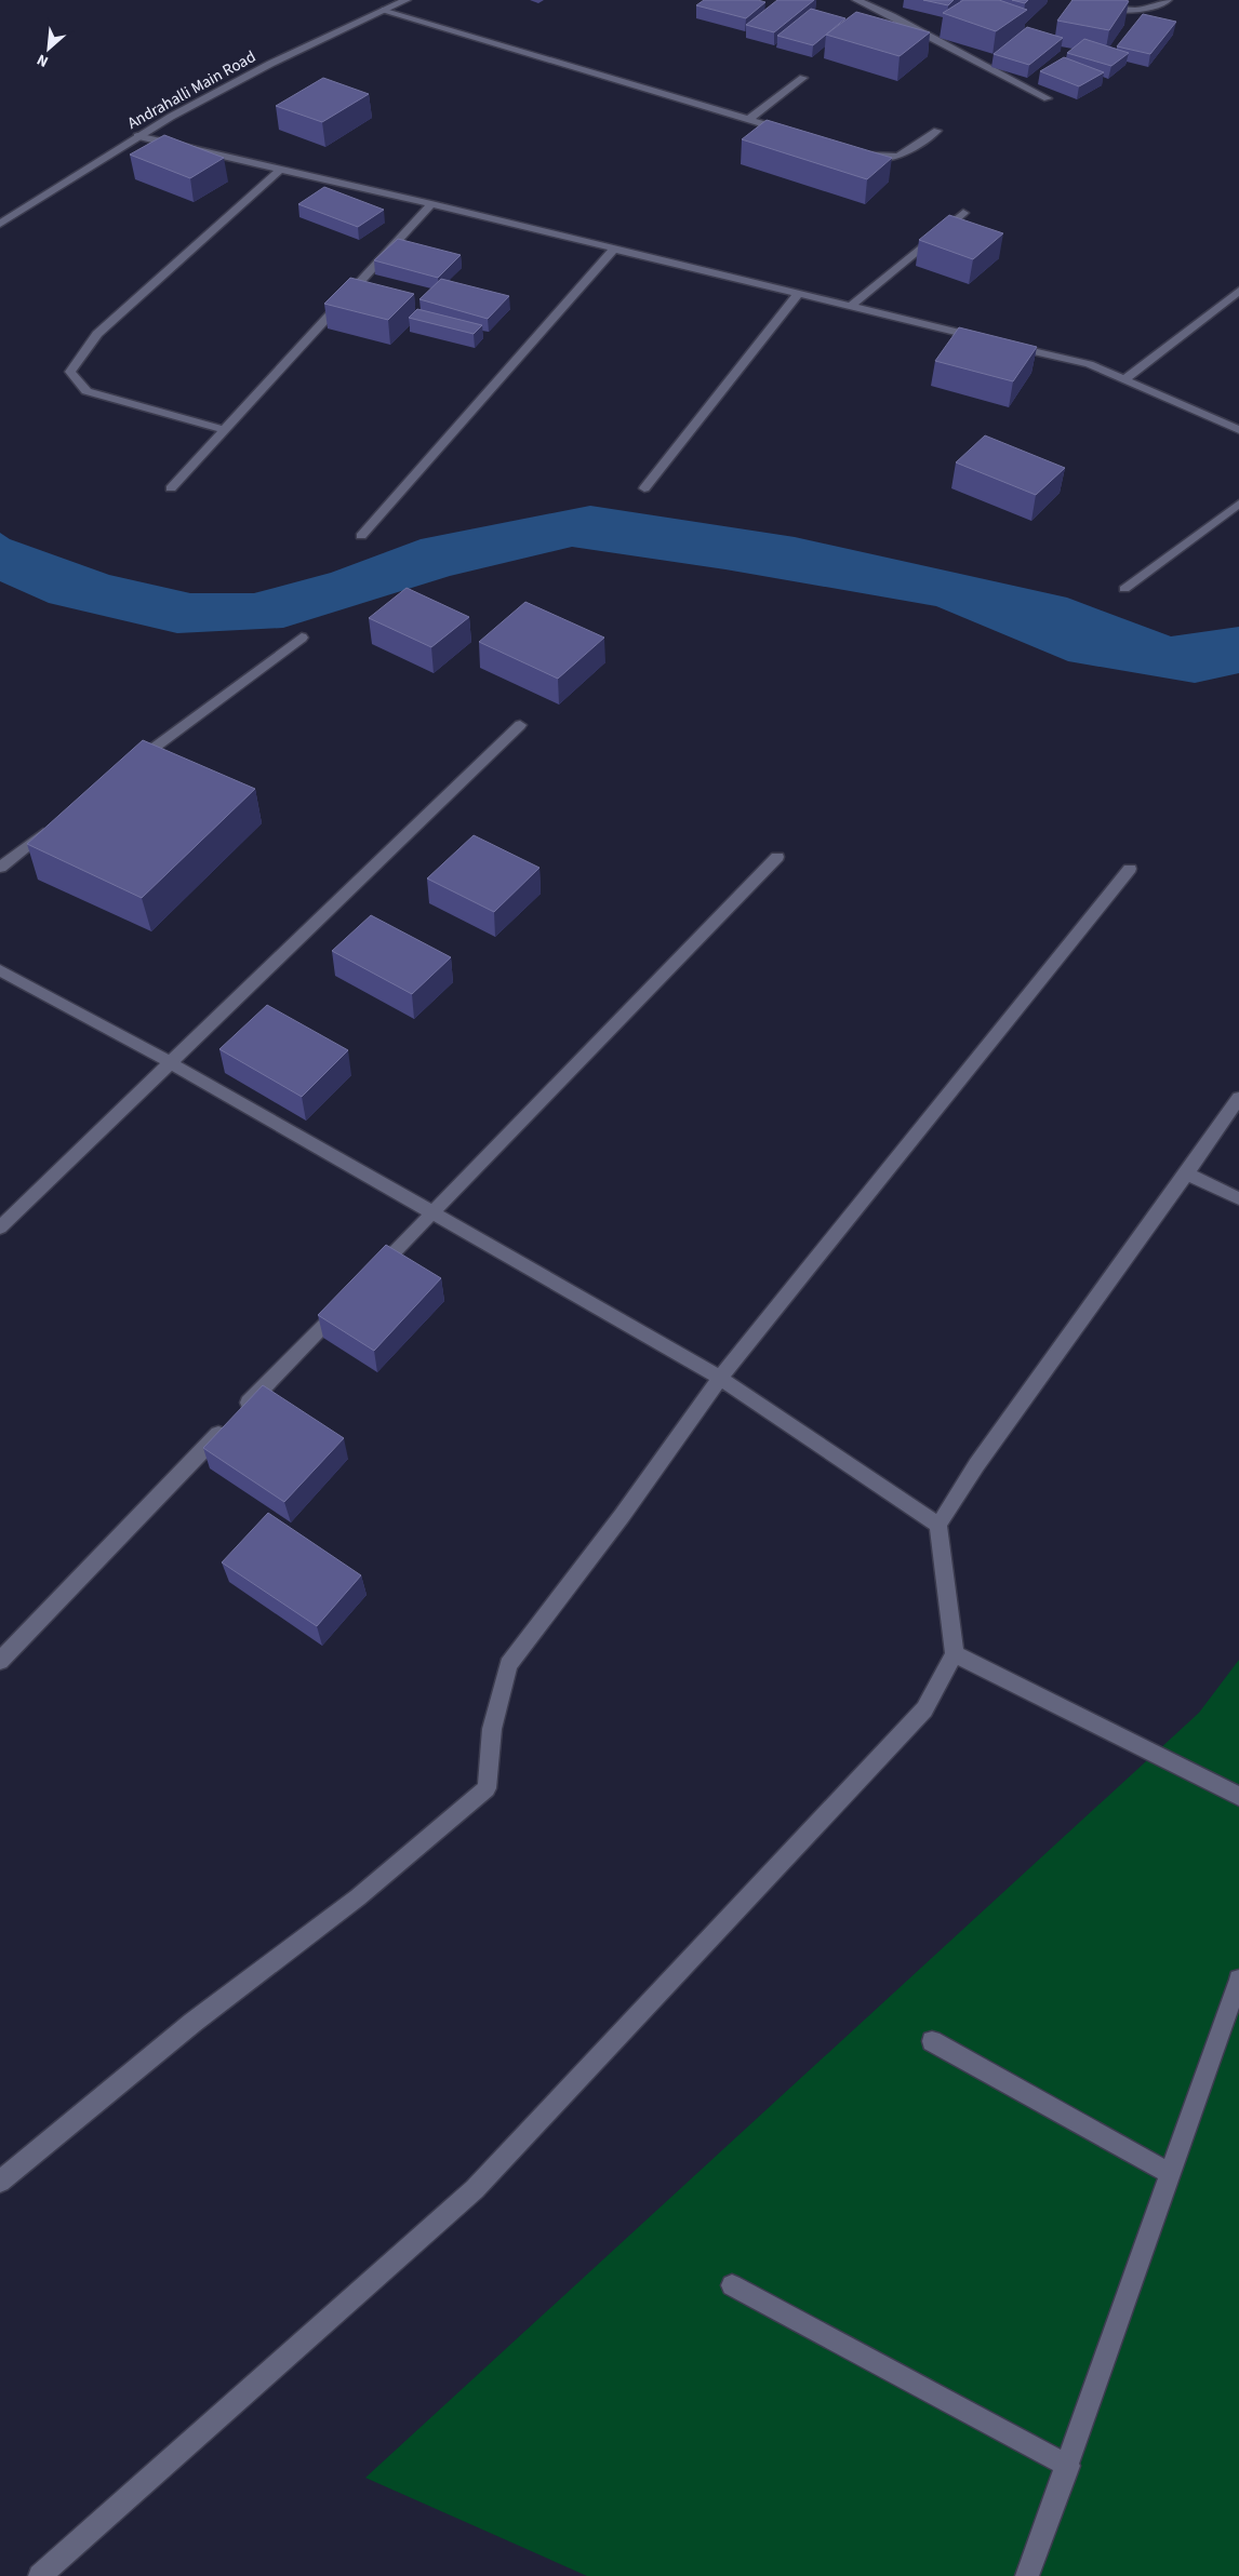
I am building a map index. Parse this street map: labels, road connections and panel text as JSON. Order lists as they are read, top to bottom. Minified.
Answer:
{"streets":{"street":["Andrahalli Main Road"]},"north":"bottom left"}
